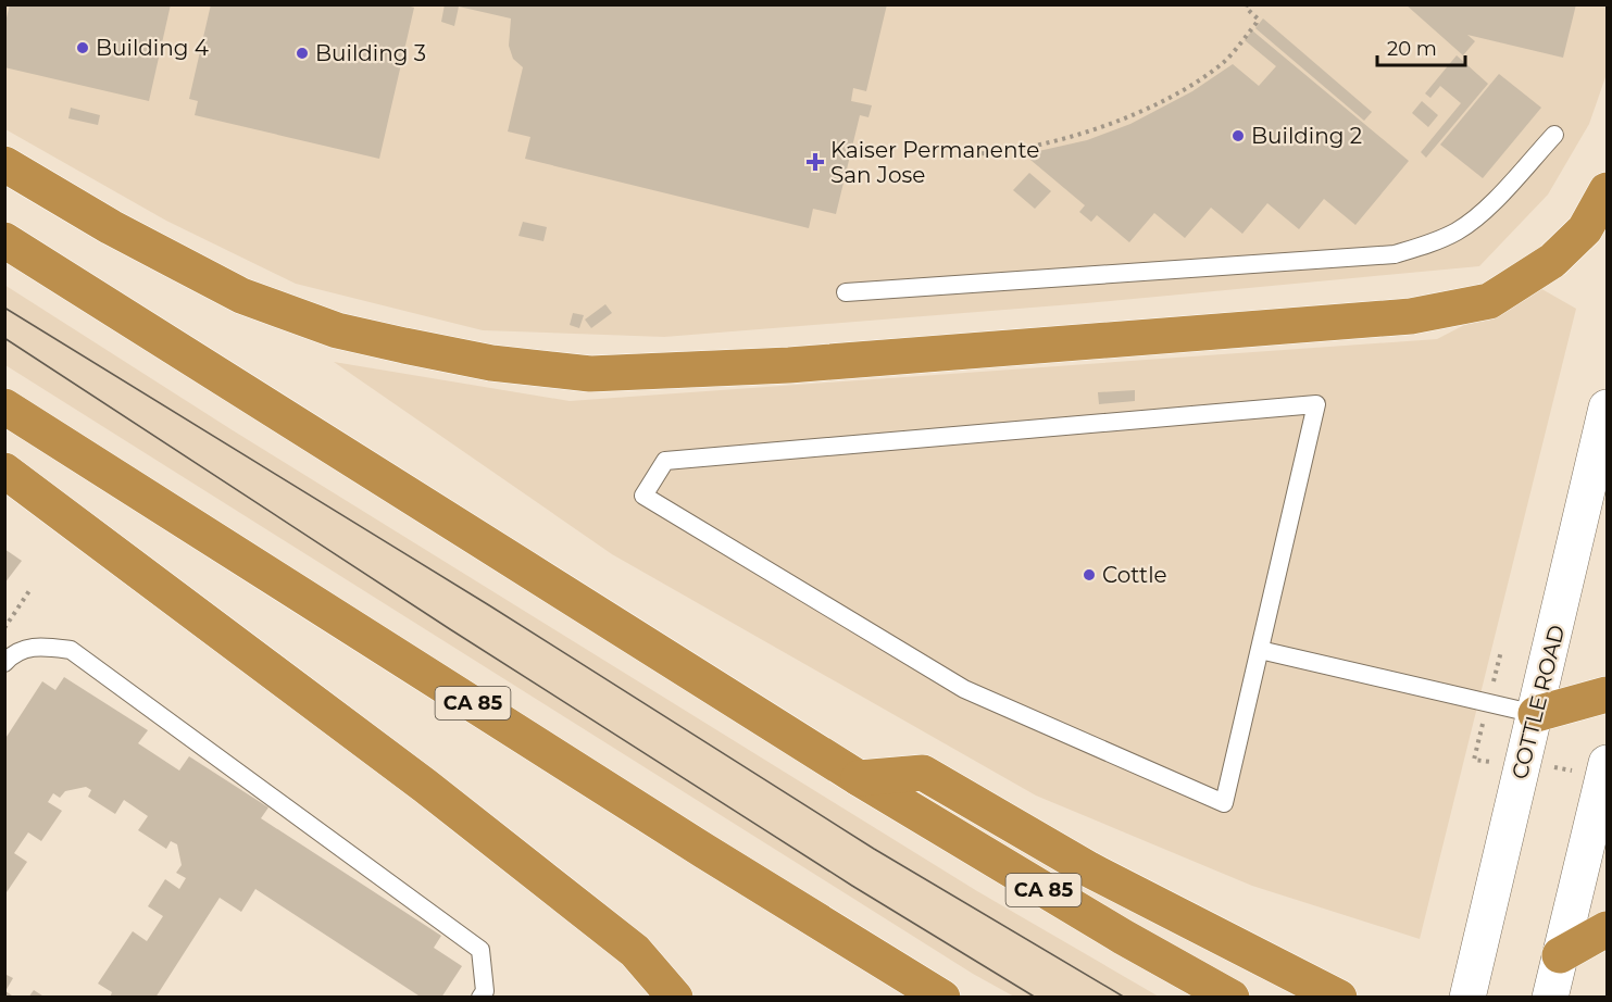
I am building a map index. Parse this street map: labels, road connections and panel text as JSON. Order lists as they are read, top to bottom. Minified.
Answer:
{"streets":{"highway":["CA 85"],"main road":["COTTLE ROAD"]},"places":{"other":["Building 4","Building 3","Building 2","Cottle"],"health":["Kaiser Permanente San Jose"]},"scale_bar":"20 m"}
